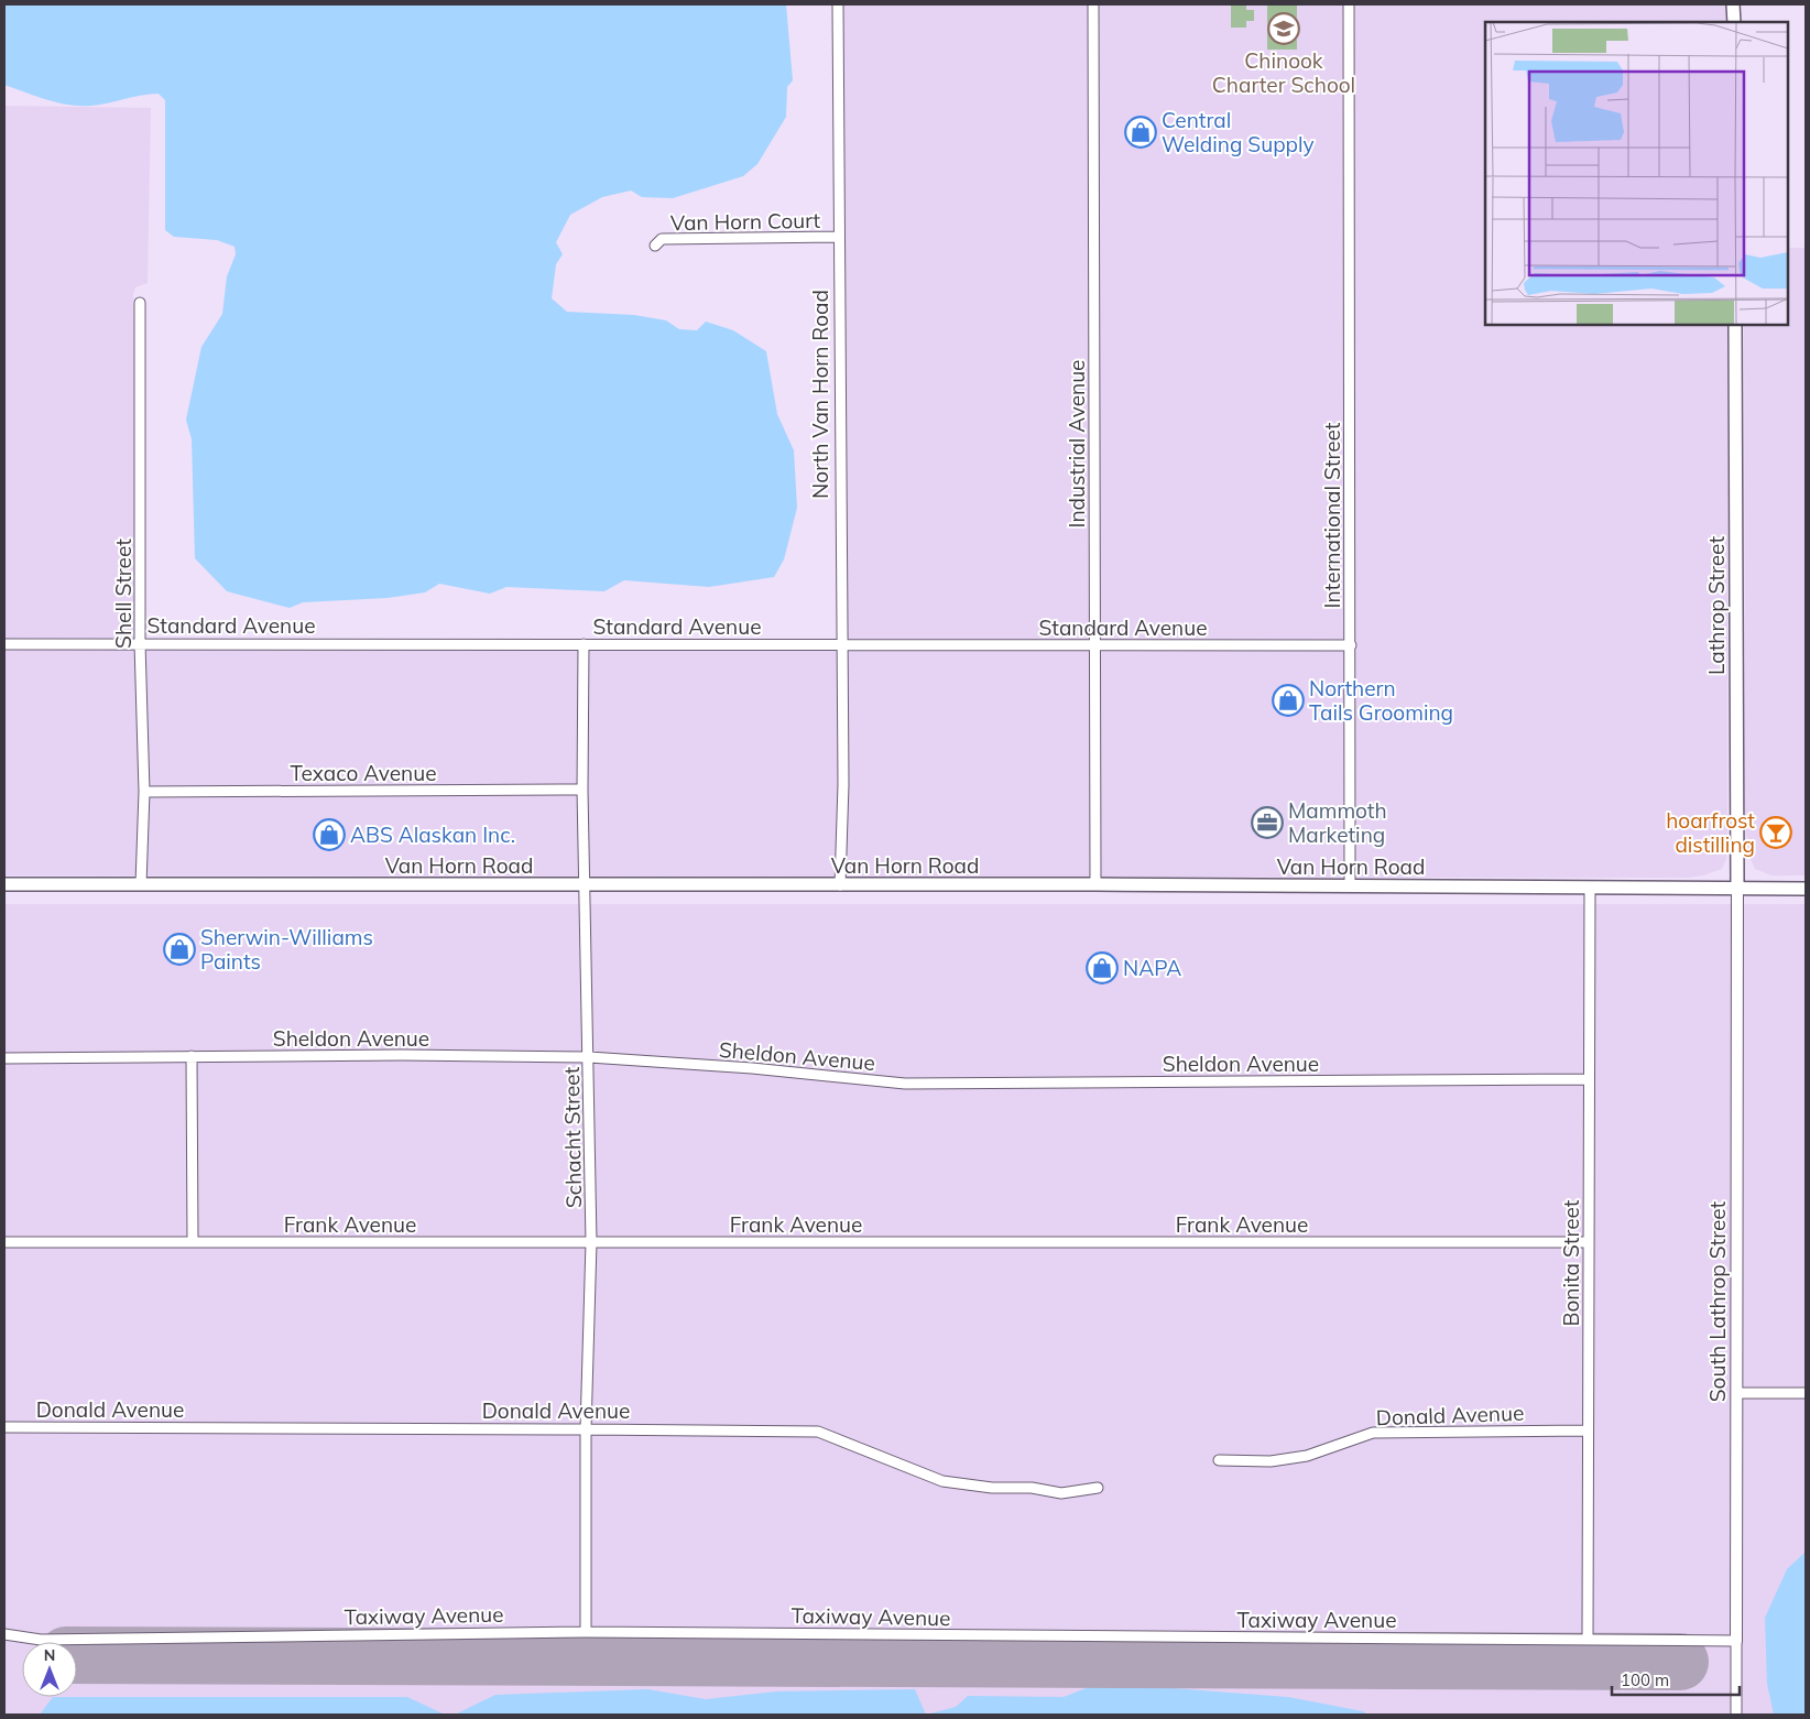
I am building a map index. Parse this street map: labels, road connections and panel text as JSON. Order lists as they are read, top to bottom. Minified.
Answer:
{"streets":{"main road":["Lathrop Street","Van Horn Road"],"street":["Van Horn Court","North Van Horn Road","Industrial Avenue","International Street","Shell Street","Standard Avenue","Texaco Avenue","Sheldon Avenue","Schacht Street","Frank Avenue","Bonita Street","South Lathrop Street","Donald Avenue","Taxiway Avenue"]},"crossings":[["Van Horn Court","North Van Horn Road"],["North Van Horn Road","Standard Avenue"],["North Van Horn Road","Van Horn Road"],["Industrial Avenue","Standard Avenue"],["Industrial Avenue","Van Horn Road"],["International Street","Standard Avenue"],["International Street","Van Horn Road"],["Shell Street","Standard Avenue"],["Shell Street","Texaco Avenue"],["Shell Street","Van Horn Road"],["Lathrop Street","Van Horn Road"],["Lathrop Street","South Lathrop Street"],["Standard Avenue","Schacht Street"],["Texaco Avenue","Schacht Street"],["Van Horn Road","Schacht Street"],["Van Horn Road","Bonita Street"],["Van Horn Road","South Lathrop Street"],["Sheldon Avenue","Schacht Street"],["Sheldon Avenue","Bonita Street"],["Schacht Street","Frank Avenue"],["Schacht Street","Donald Avenue"],["Schacht Street","Taxiway Avenue"],["Frank Avenue","Bonita Street"],["Bonita Street","Donald Avenue"],["Bonita Street","Taxiway Avenue"],["South Lathrop Street","Taxiway Avenue"]],"places":{"school or university":["Chinook Charter School"],"shop":["Central Welding Supply","Northern Tails Grooming","ABS Alaskan Inc.","Sherwin-Williams Paints","NAPA"],"office":["Mammoth Marketing"],"bar":["hoarfrost distilling"]},"scale_bar":"100 m","north":"top"}
